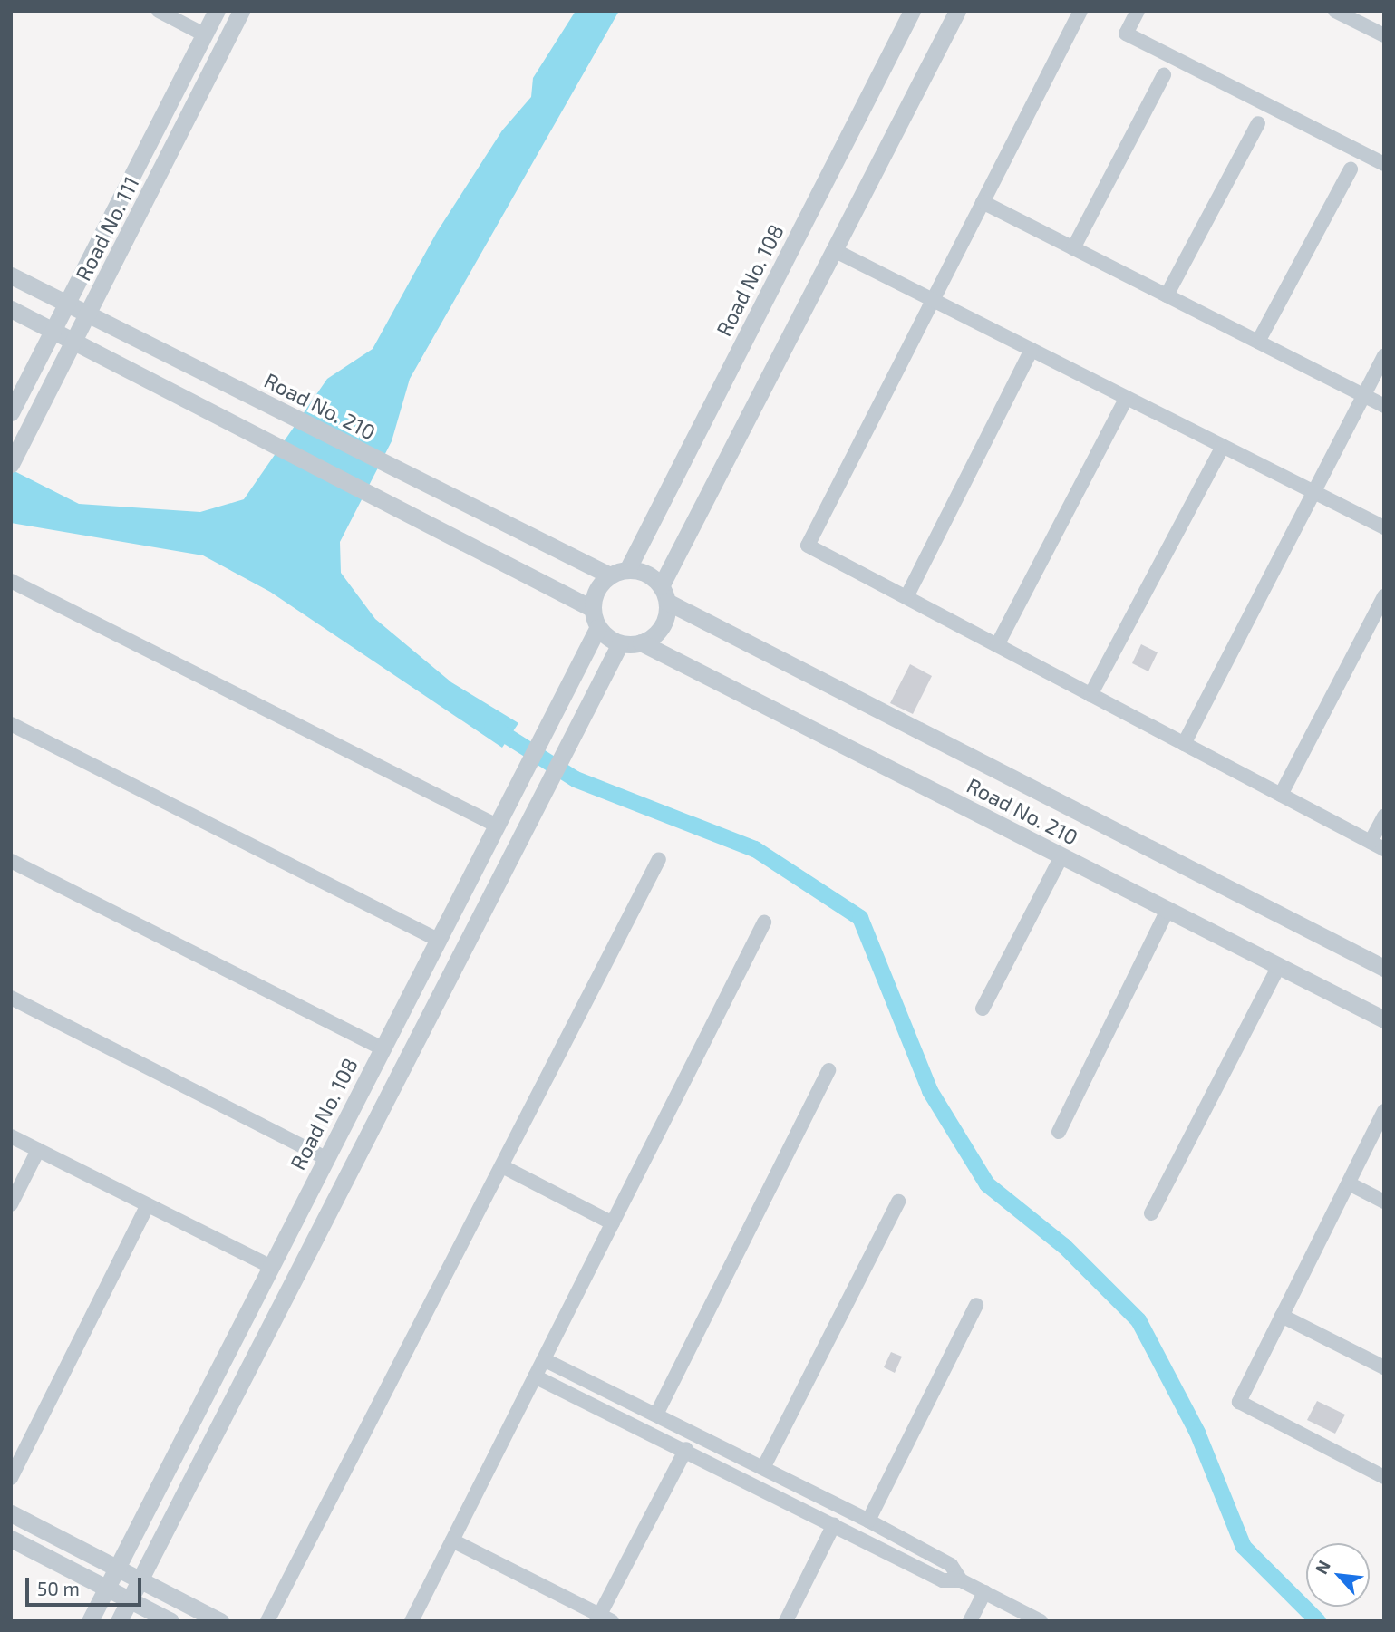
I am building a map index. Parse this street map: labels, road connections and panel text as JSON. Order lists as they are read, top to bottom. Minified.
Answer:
{"streets":{"street":["Road No. 111","Road No. 108","Road No. 210"]},"crossings":[["Road No. 111","Road No. 210"],["Road No. 108","Road No. 210"]],"scale_bar":"50 m","north":"top left"}
